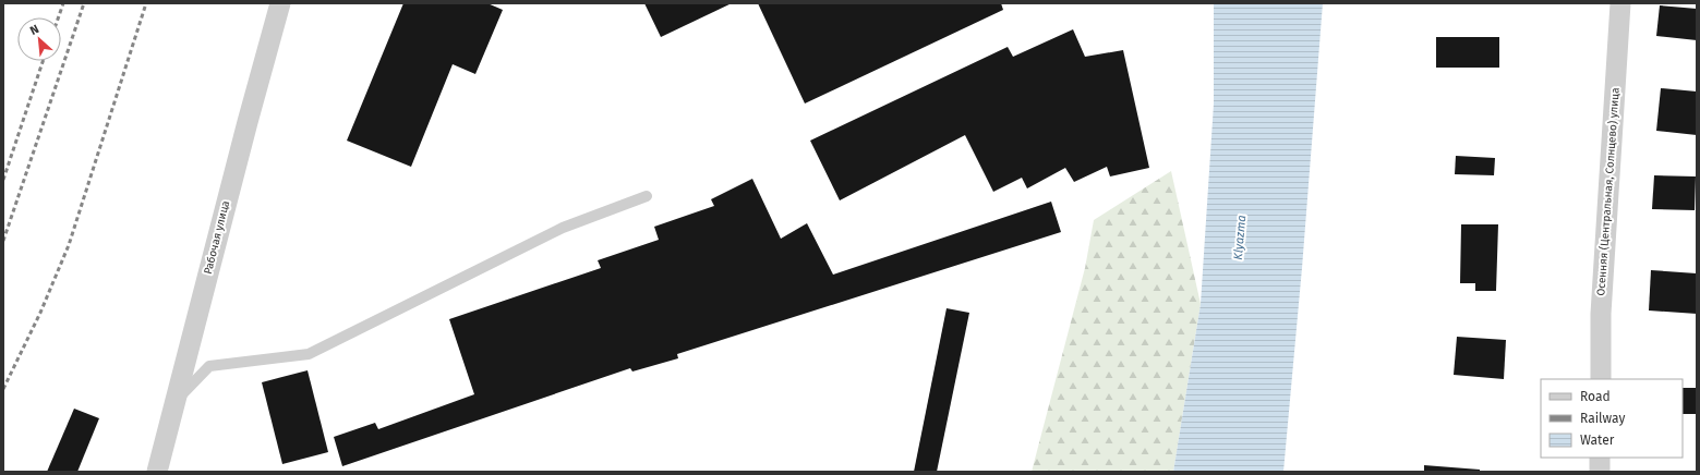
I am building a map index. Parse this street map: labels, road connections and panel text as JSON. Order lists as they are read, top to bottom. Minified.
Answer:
{"streets":{"street":["Осенняя (Центральная, Солнцево) улица","Рабочая улица"]},"water":["Klyazma"],"legend":["Road","Railway","Water"],"north":"top left"}
